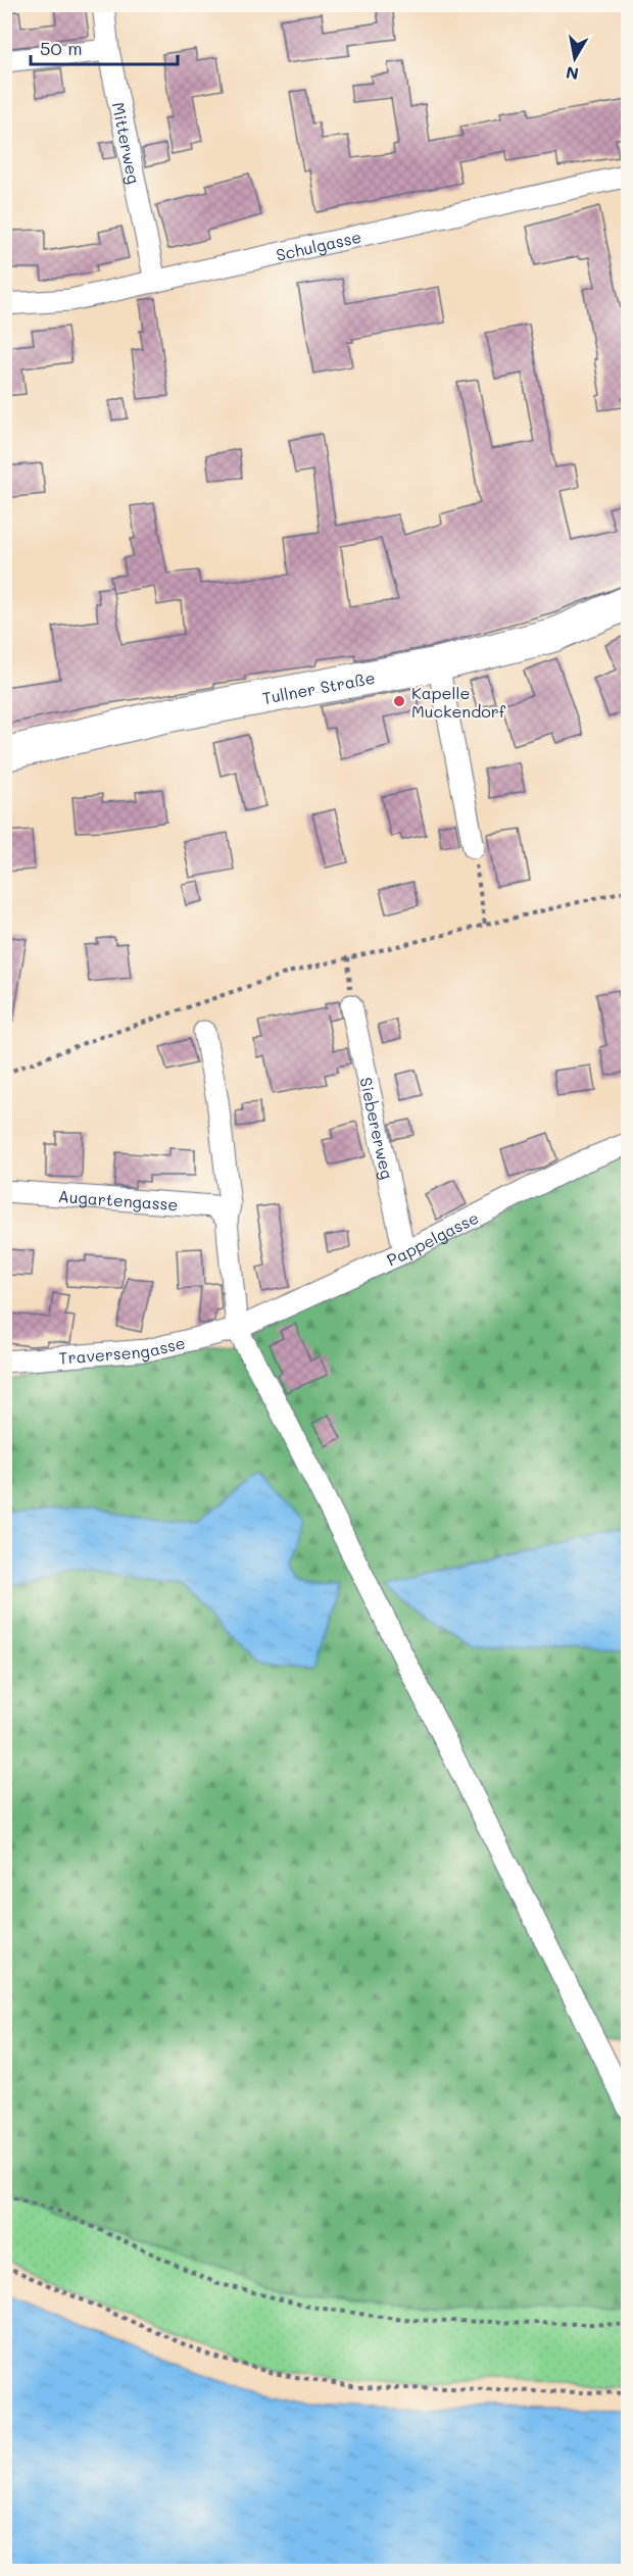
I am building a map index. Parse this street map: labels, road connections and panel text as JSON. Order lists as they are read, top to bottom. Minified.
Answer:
{"streets":{"main road":["Tullner Straße"],"street":["Mitterweg","Schulgasse","Siebererweg","Augartengasse","Pappelgasse","Traversengasse"]},"crossings":[["Mitterweg","Schulgasse"],["Siebererweg","Pappelgasse"],["Pappelgasse","Traversengasse"]],"places":["Kapelle Muckendorf"],"scale_bar":"50 m","north":"bottom"}
